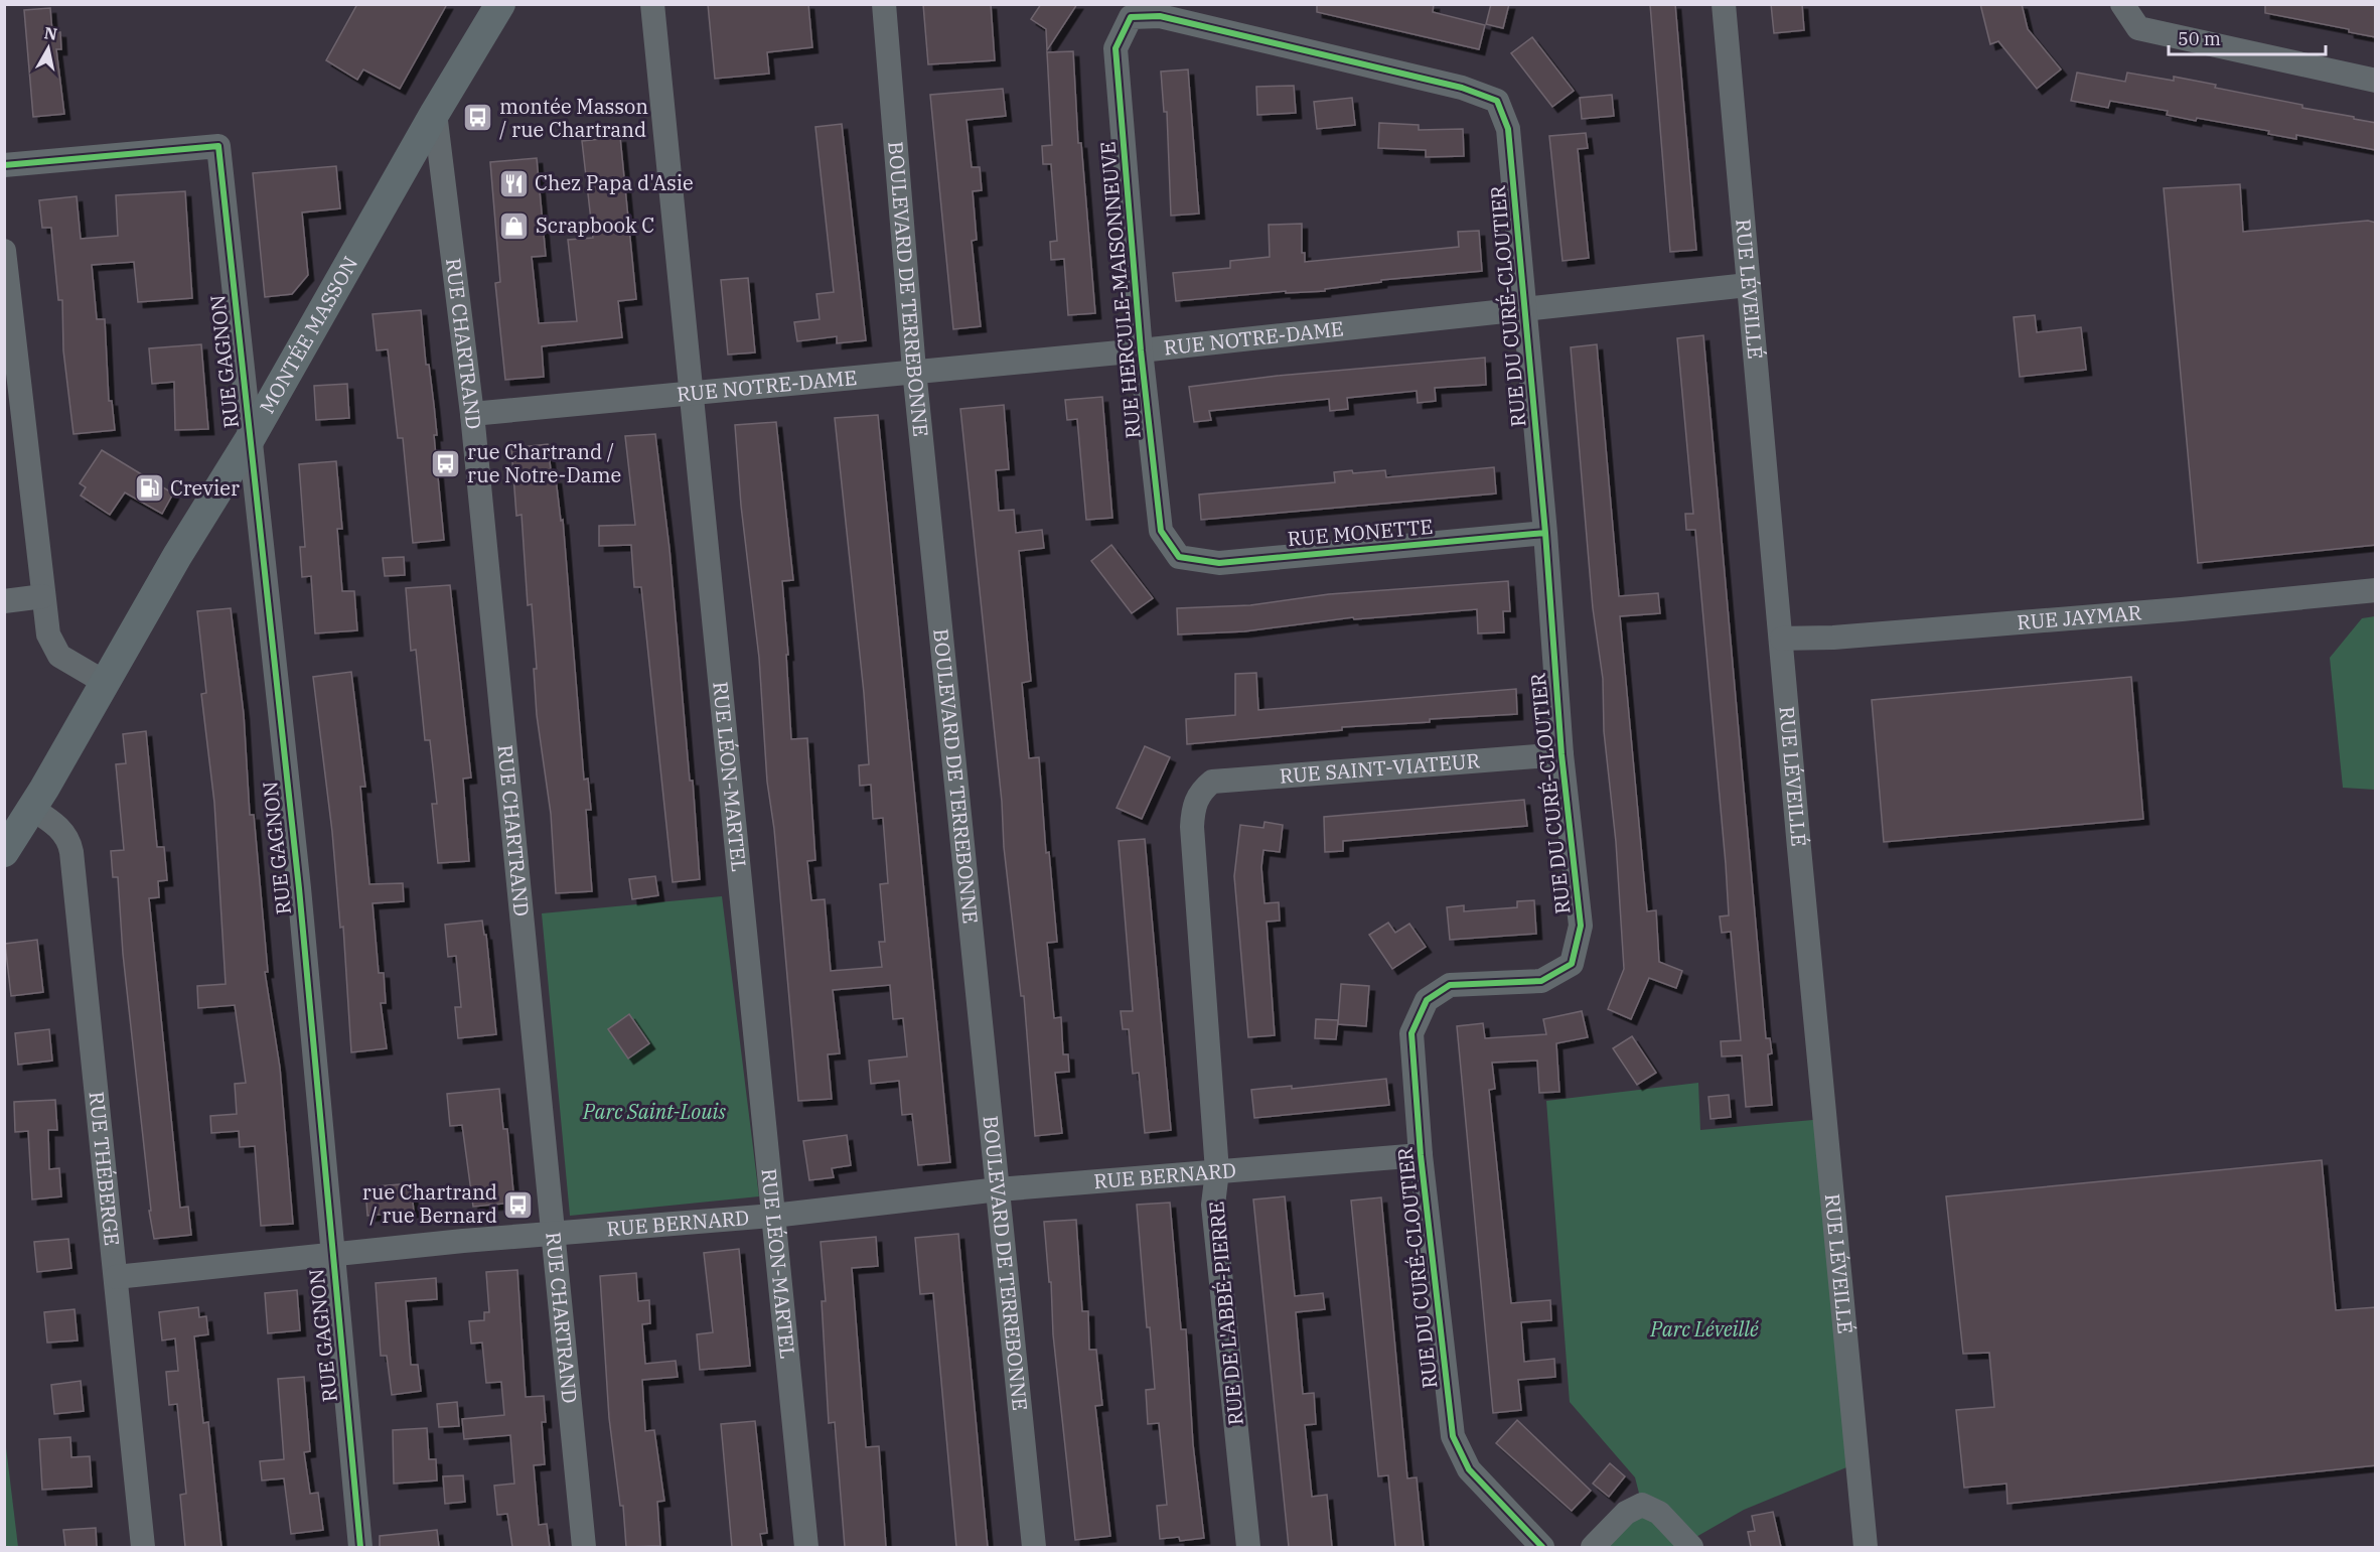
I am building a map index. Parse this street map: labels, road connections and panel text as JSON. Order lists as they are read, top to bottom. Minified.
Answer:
{"streets":{"main road":["MONTÉE MASSON"],"street":["BOULEVARD DE TERREBONNE","RUE LÉVEILLÉ","RUE HERCULE-MAISONNEUVE","RUE DU CURÉ-CLOUTIER","RUE NOTRE-DAME","RUE CHARTRAND","RUE GAGNON","RUE MONETTE","RUE JAYMAR","RUE SAINT-VIATEUR","RUE LÉON-MARTEL","RUE THÉBERGE","RUE BERNARD","RUE DE L'ABBÉ-PIERRE"]},"crossings":[["BOULEVARD DE TERREBONNE","RUE NOTRE-DAME"],["BOULEVARD DE TERREBONNE","RUE BERNARD"],["RUE LÉVEILLÉ","RUE NOTRE-DAME"],["RUE LÉVEILLÉ","RUE JAYMAR"],["RUE HERCULE-MAISONNEUVE","RUE DU CURÉ-CLOUTIER"],["RUE HERCULE-MAISONNEUVE","RUE NOTRE-DAME"],["RUE HERCULE-MAISONNEUVE","RUE MONETTE"],["RUE DU CURÉ-CLOUTIER","RUE NOTRE-DAME"],["RUE DU CURÉ-CLOUTIER","RUE MONETTE"],["RUE DU CURÉ-CLOUTIER","RUE SAINT-VIATEUR"],["RUE DU CURÉ-CLOUTIER","RUE BERNARD"],["MONTÉE MASSON","RUE CHARTRAND"],["MONTÉE MASSON","RUE GAGNON"],["MONTÉE MASSON","RUE THÉBERGE"],["RUE NOTRE-DAME","RUE CHARTRAND"],["RUE NOTRE-DAME","RUE LÉON-MARTEL"],["RUE CHARTRAND","RUE BERNARD"],["RUE GAGNON","RUE BERNARD"],["RUE SAINT-VIATEUR","RUE DE L'ABBÉ-PIERRE"],["RUE LÉON-MARTEL","RUE BERNARD"],["RUE THÉBERGE","RUE BERNARD"],["RUE BERNARD","RUE DE L'ABBÉ-PIERRE"]],"parks":["Parc Saint-Louis","Parc Léveillé"],"places":{"bus stop":["montée Masson / rue Chartrand","rue Chartrand / rue Notre-Dame","rue Chartrand / rue Bernard"],"restaurant":["Chez Papa d'Asie"],"shop":["Scrapbook C"],"fuel station":["Crevier"]},"scale_bar":"50 m","north":"top"}
